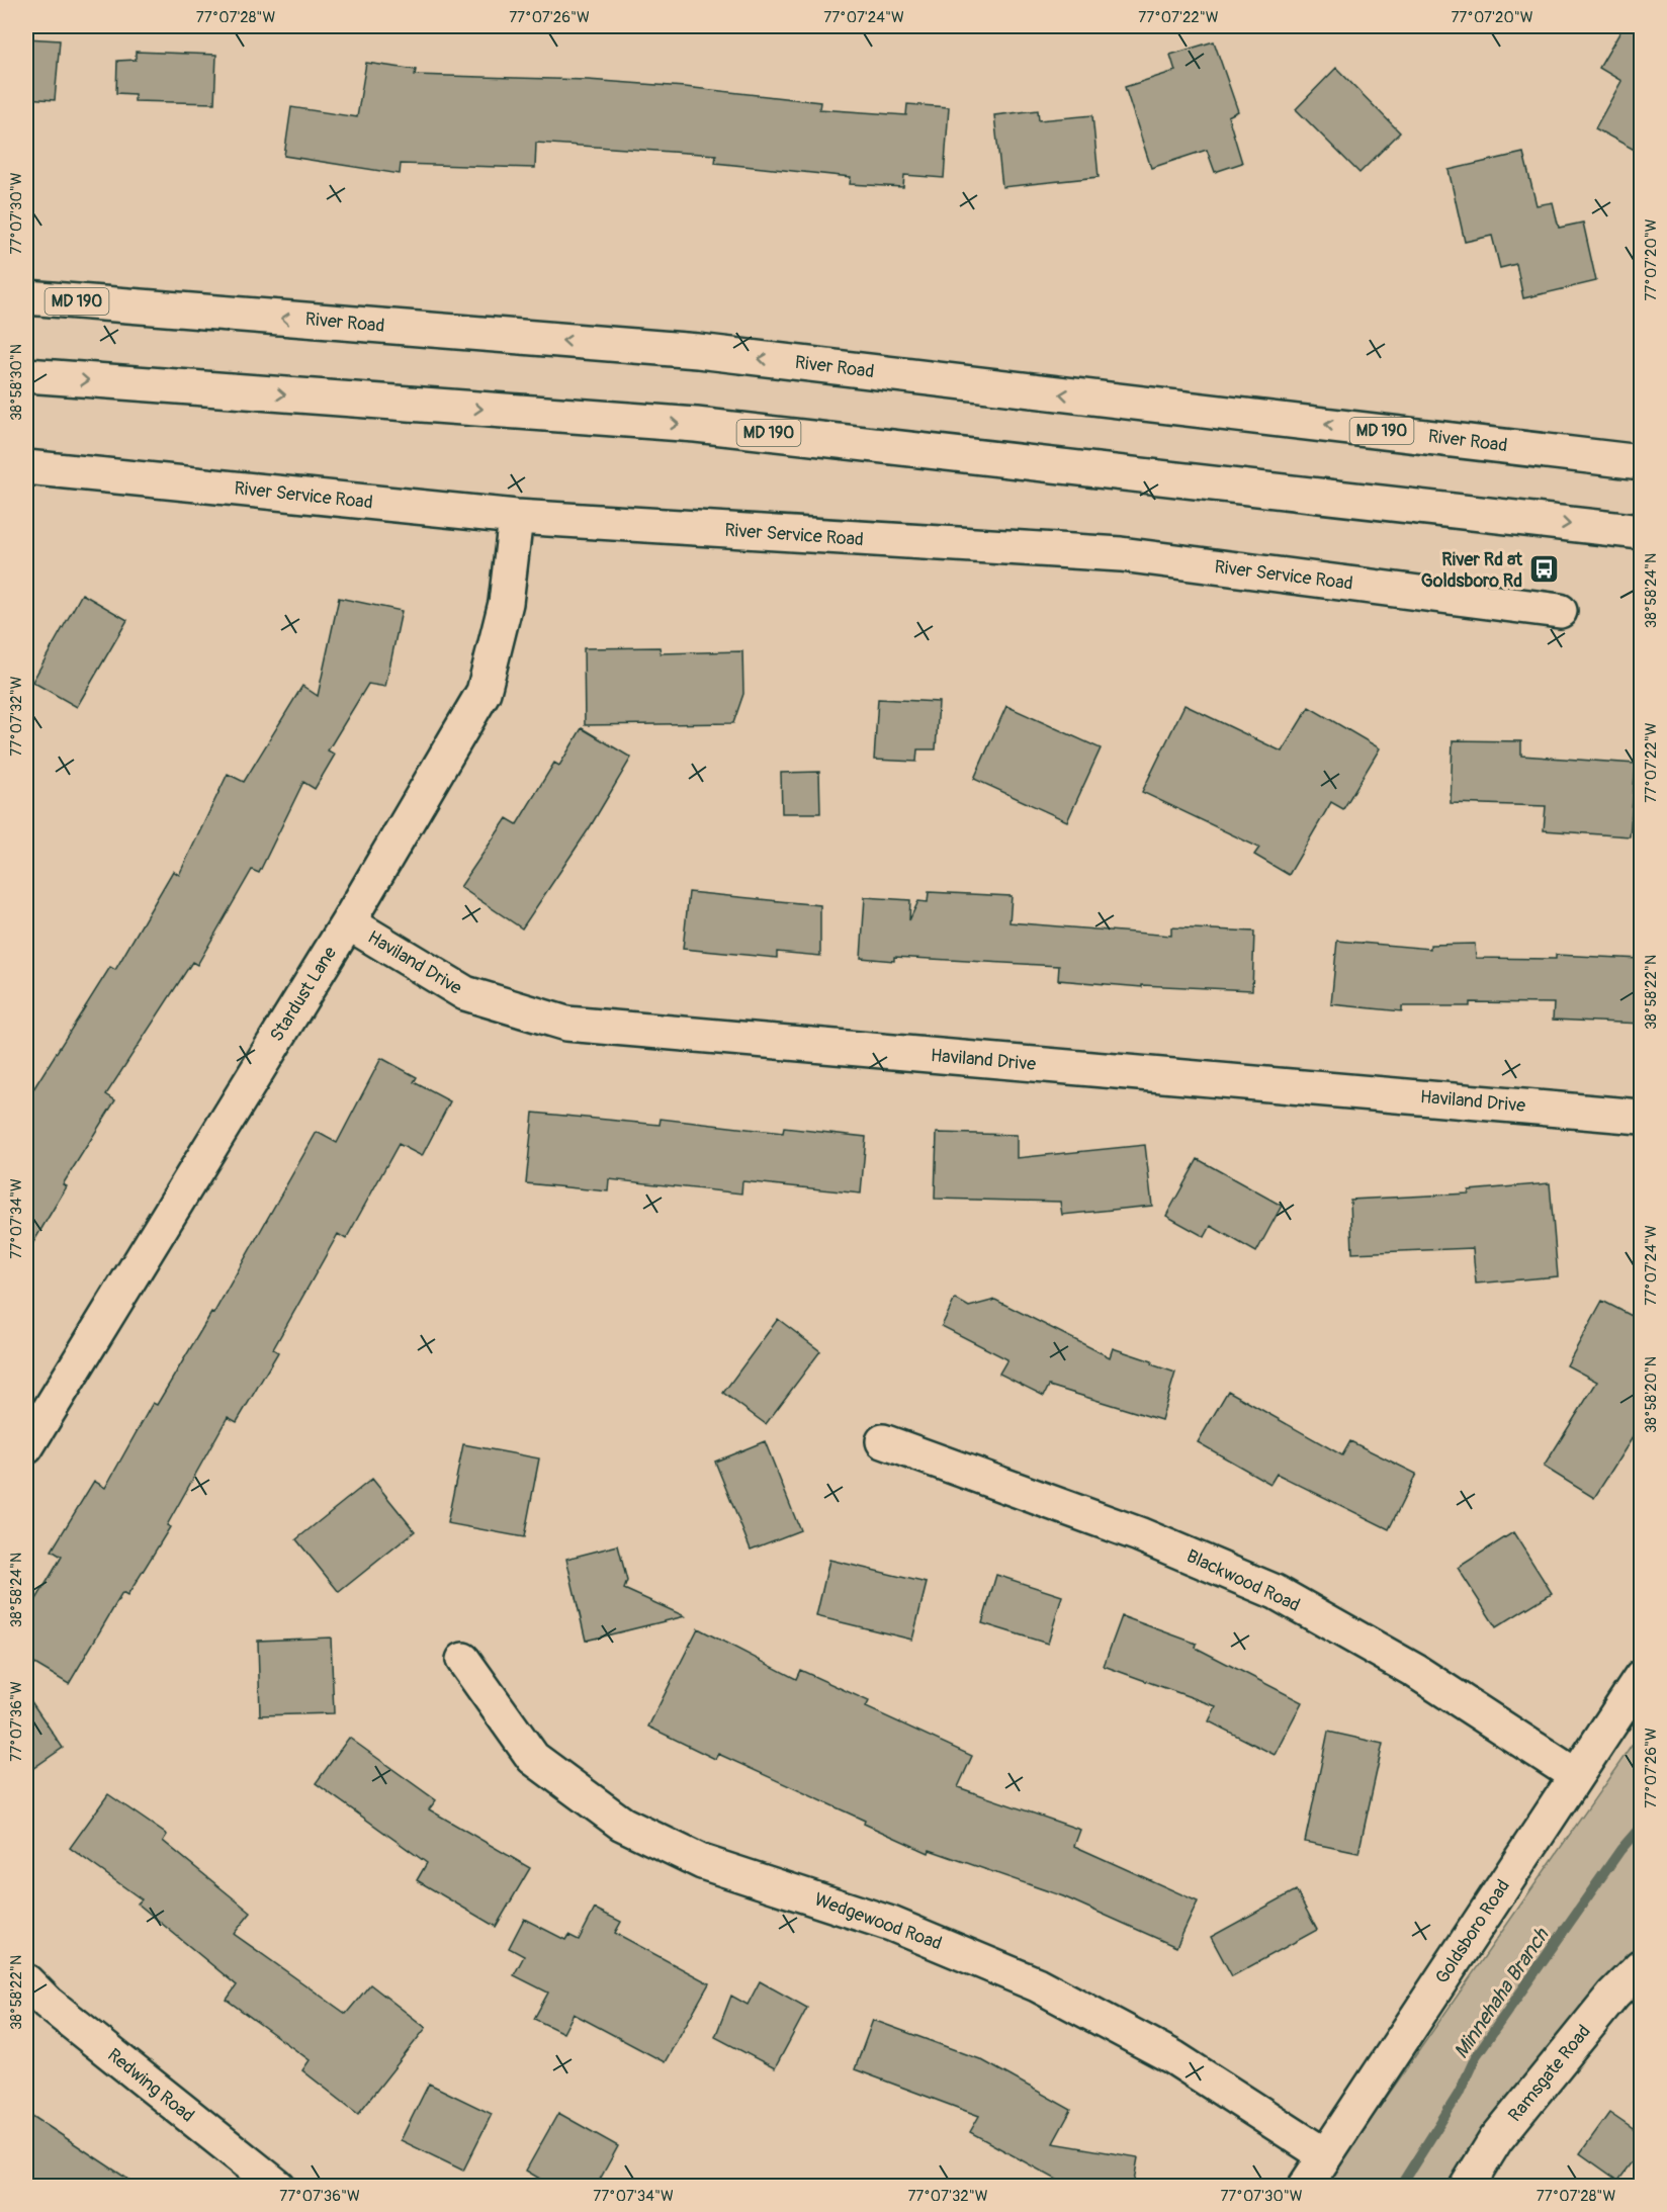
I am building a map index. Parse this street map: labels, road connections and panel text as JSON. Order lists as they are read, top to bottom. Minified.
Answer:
{"streets":{"street":["MD 190","River Road","River Service Road","Haviland Drive","Stardust Lane","Blackwood Road","Wedgewood Road","Goldsboro Road","Ramsgate Road","Redwing Road"]},"crossings":[["River Service Road","Stardust Lane"],["Haviland Drive","Stardust Lane"],["Blackwood Road","Goldsboro Road"],["Wedgewood Road","Goldsboro Road"]],"water":["Minnehaha Branch"],"places":{"bus stop":["River Rd at Goldsboro Rd"]},"coordinates":["77°07'28\"W","77°07'26\"W","77°07'24\"W","77°07'22\"W","77°07'20\"W","77°07'30\"W","38°58'30\"N","38°58'24\"N","77°07'32\"W","38°58'22\"N","77°07'34\"W","38°58'20\"N","77°07'36\"W"]}
